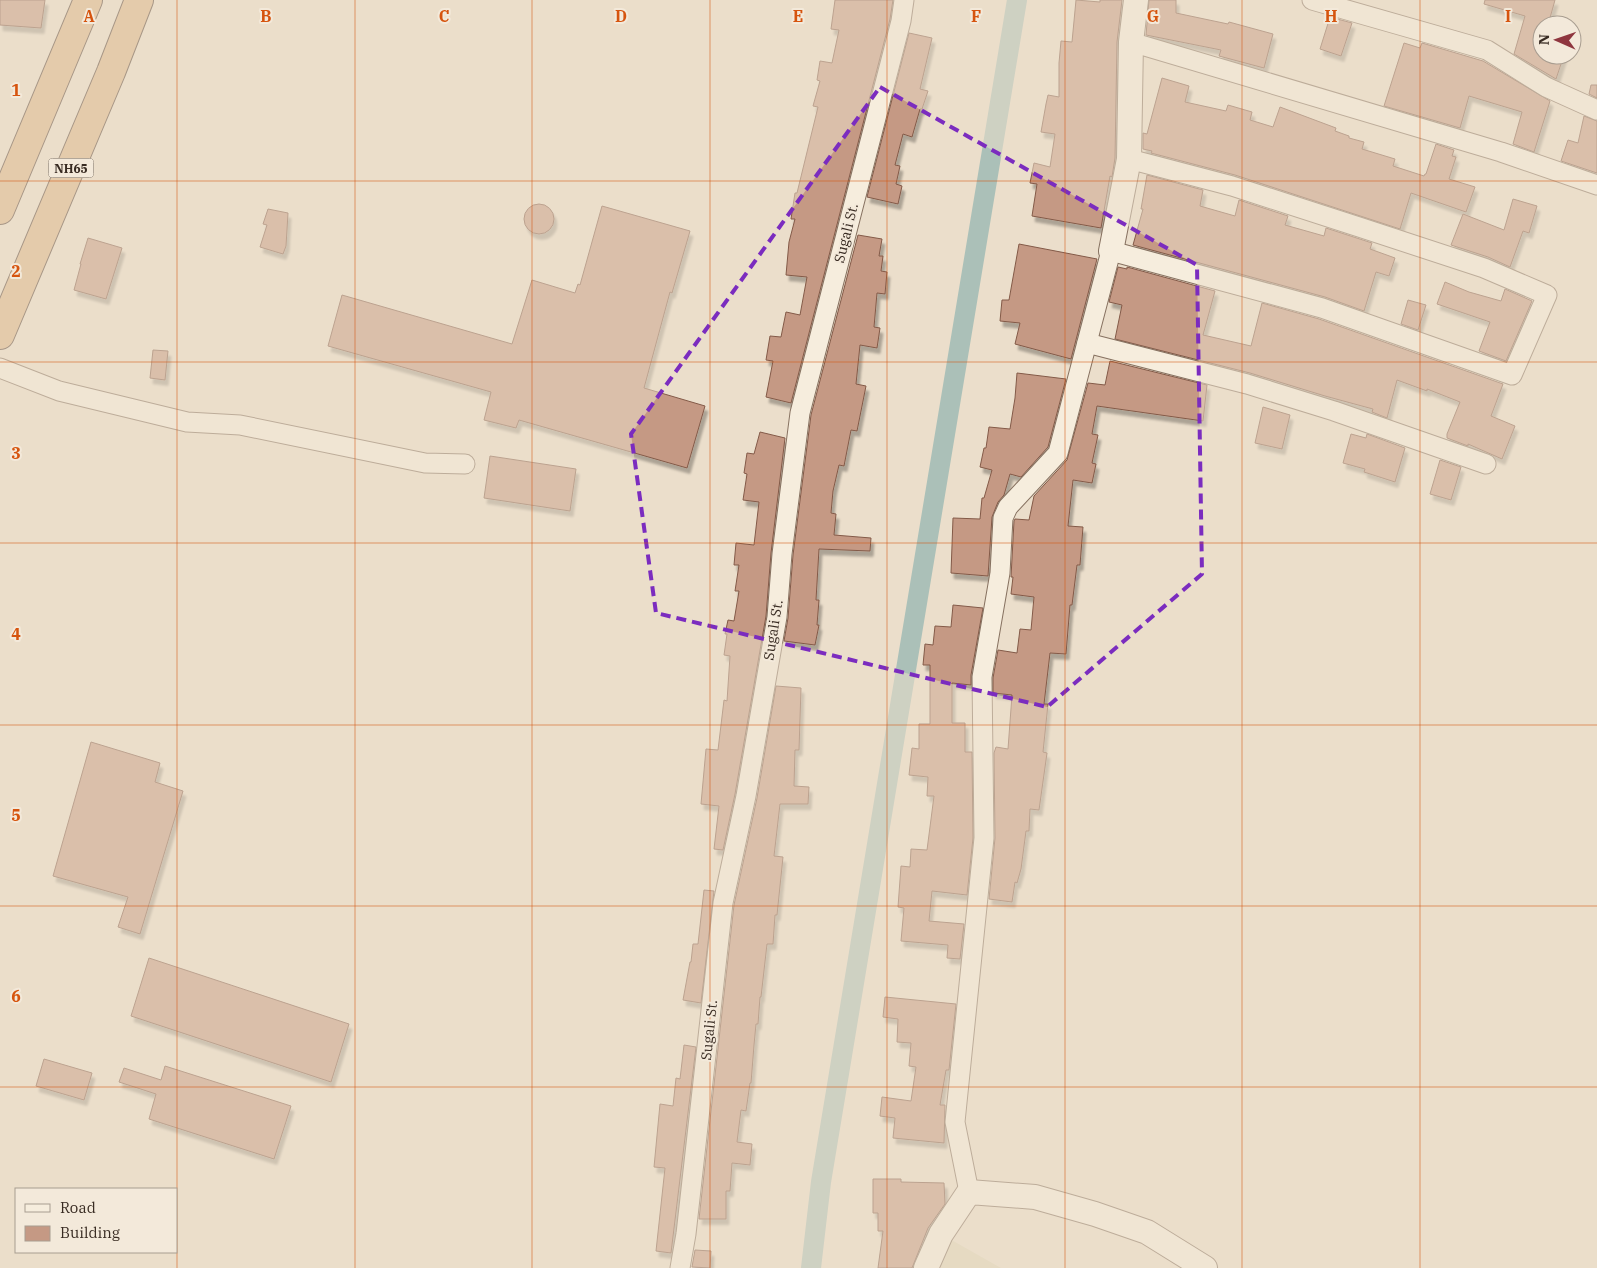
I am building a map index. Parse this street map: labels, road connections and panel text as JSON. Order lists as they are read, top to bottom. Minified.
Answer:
{"streets":{"highway":["NH65"],"street":["Sugali St."]},"legend":["Road","Building"],"north":"left","grid":{"columns":["A","B","C","D","E","F","G","H","I"],"rows":["1","2","3","4","5","6"]}}
